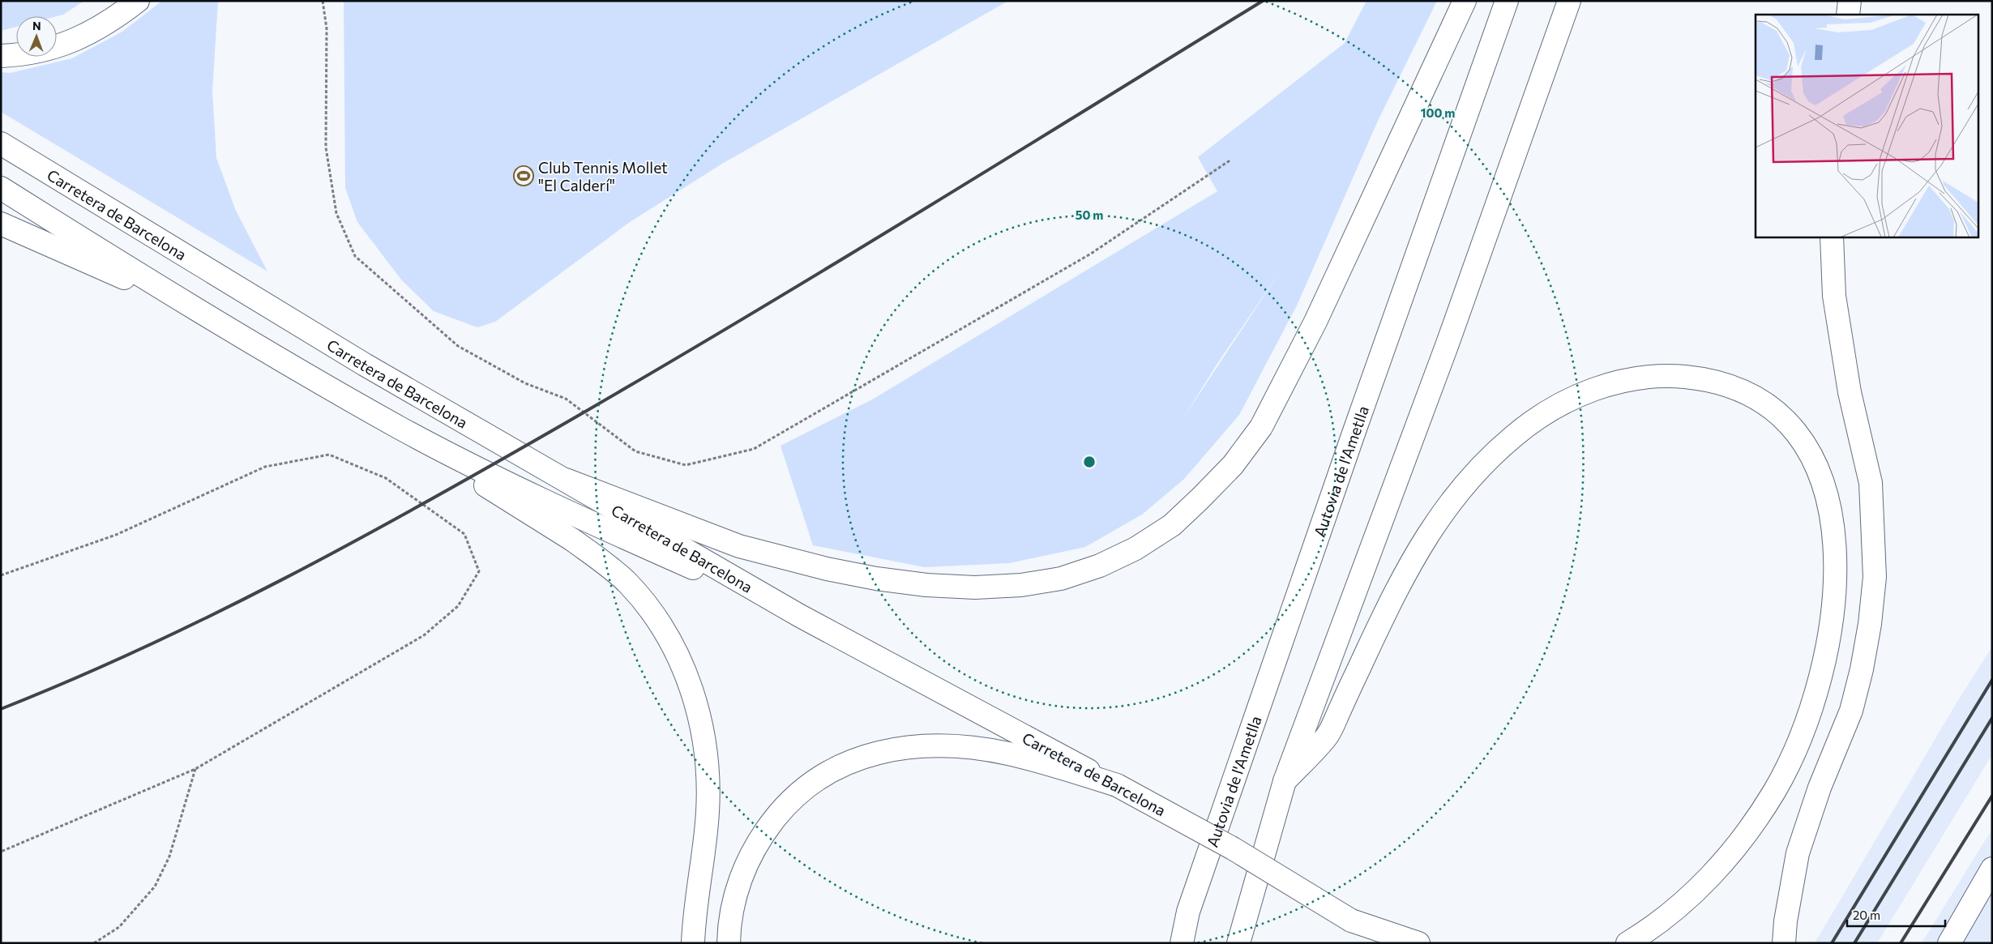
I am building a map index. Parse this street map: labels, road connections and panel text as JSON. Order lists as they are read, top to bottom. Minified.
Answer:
{"streets":{"main road":["Carretera de Barcelona","Autovia de l'Ametlla"]},"places":{"sports":["Club Tennis Mollet \"El Calderí\""]},"scale_bar":"20 m","north":"top","rings":["100 m","50 m"]}
